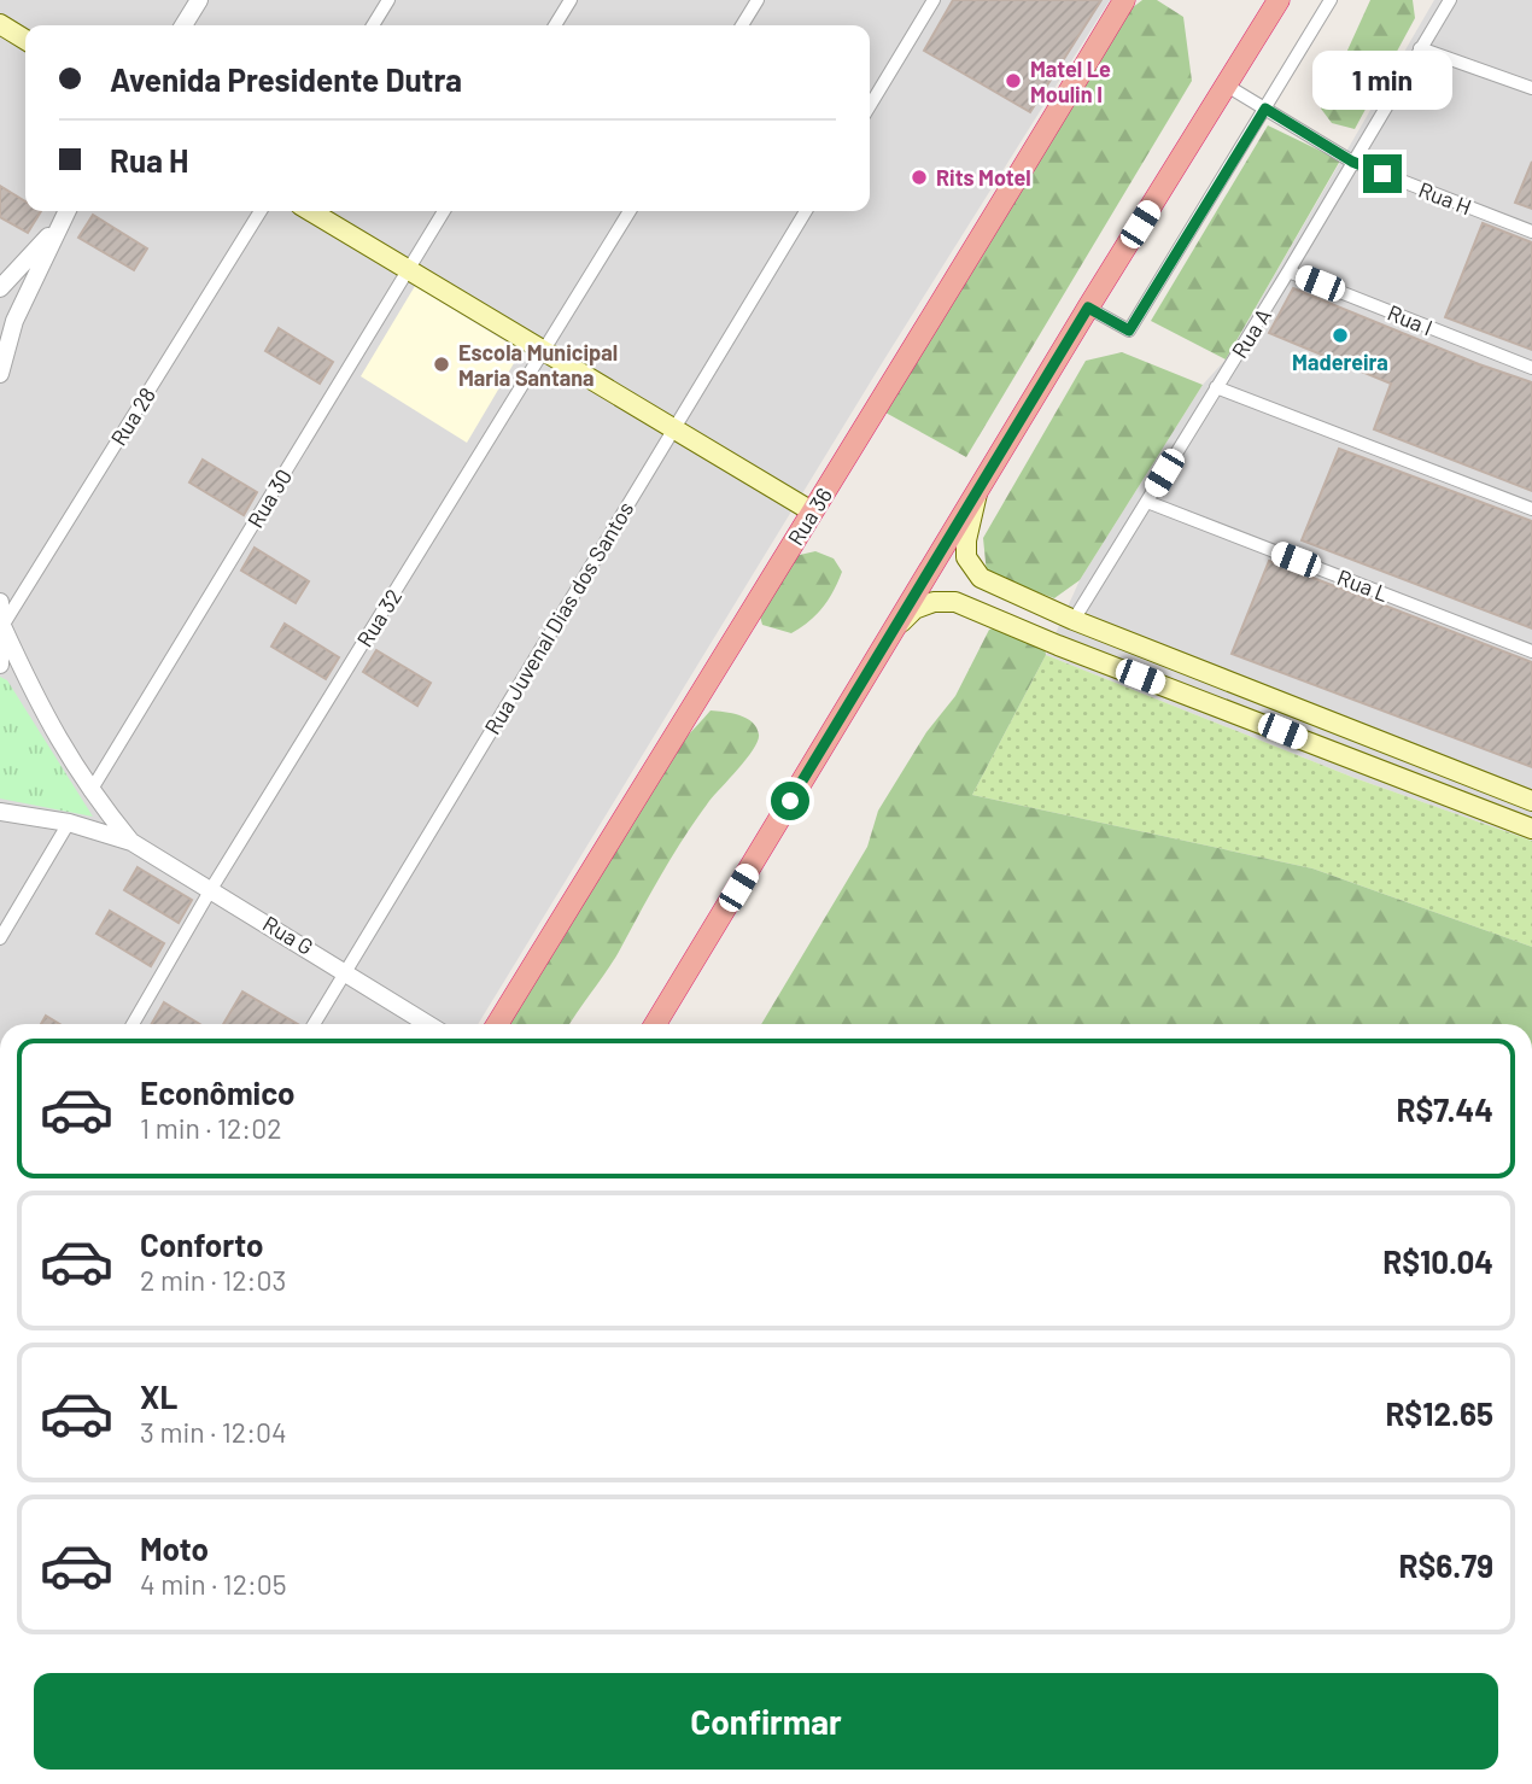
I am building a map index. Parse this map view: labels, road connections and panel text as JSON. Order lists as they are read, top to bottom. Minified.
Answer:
{"streets":{"highway":["Rua 36"],"street":["Rua H","Rua I","Rua A","Rua 28","Rua 30","Rua L","Rua 32","Rua Juvenal Dias dos Santos","Rua G"]},"crossings":[["Rua H","Rua A"],["Rua I","Rua A"],["Rua A","Rua L"],["Rua 32","Rua G"],["Rua Juvenal Dias dos Santos","Rua G"]],"places":["Matel Le Moulin I","Rits Motel","Madereira","Escola Municipal Maria Santana"],"page":{"banner":["Avenida Presidente Dutra","Rua H"],"bubble":"1 min","list":[{"name":"Econômico","note":"1 min · 12:02","value":"R$7.44"},{"name":"Conforto","note":"2 min · 12:03","value":"R$10.04"},{"name":"XL","note":"3 min · 12:04","value":"R$12.65"},{"name":"Moto","note":"4 min · 12:05","value":"R$6.79"}],"buttons":"Confirmar"}}
